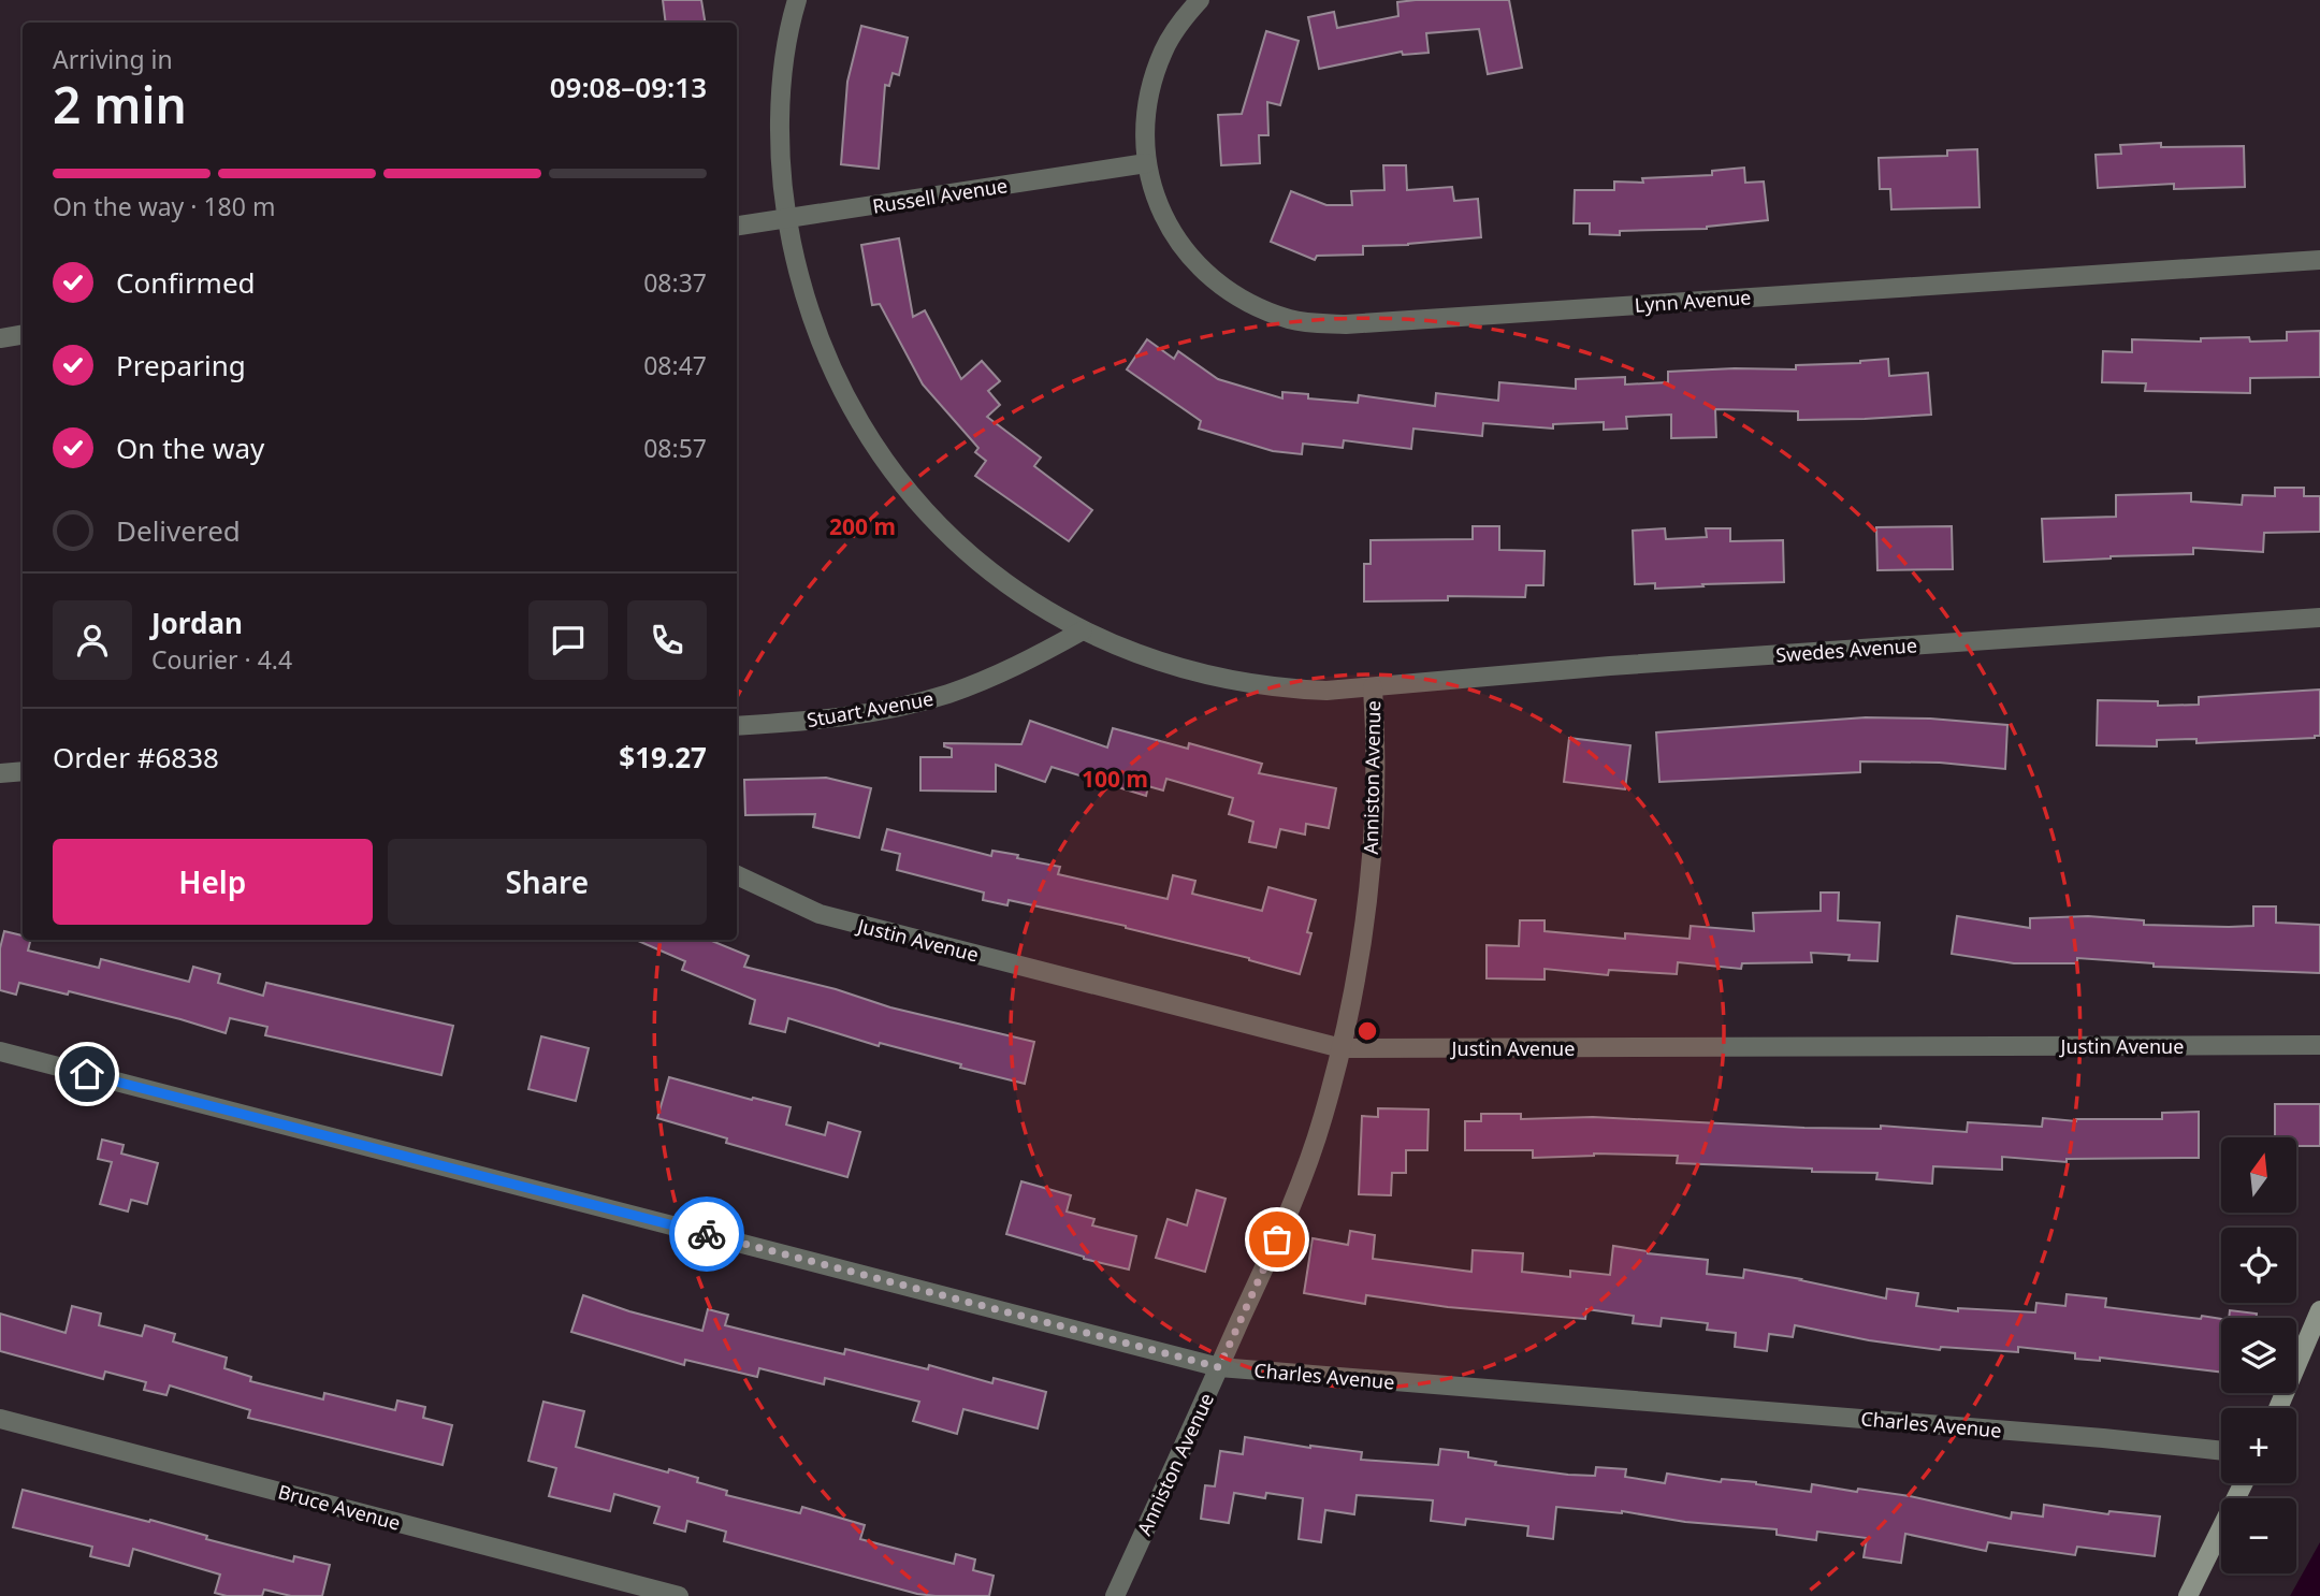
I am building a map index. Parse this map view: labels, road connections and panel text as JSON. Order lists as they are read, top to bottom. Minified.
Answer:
{"streets":{"street":["Russell Avenue","Lynn Avenue","Swedes Avenue","Stuart Avenue","Anniston Avenue","Justin Avenue","Charles Avenue","Bruce Avenue"]},"crossings":[["Russell Avenue","Lynn Avenue"],["Russell Avenue","Anniston Avenue"],["Swedes Avenue","Anniston Avenue"],["Stuart Avenue","Anniston Avenue"],["Anniston Avenue","Justin Avenue"],["Anniston Avenue","Charles Avenue"]],"north":"top","page":{"heading":["2 min","Arriving in","09:08–09:13"],"panel":["Jordan","Courier · 4.4","Order #6838","$19.27"],"bar":"On the way · 180 m","list":[["Confirmed","08:37"],["Preparing","08:47"],["On the way","08:57"],"Delivered"],"buttons":["Help","Share"],"map_buttons":["+","−"]},"rings":["200 m","100 m"]}
